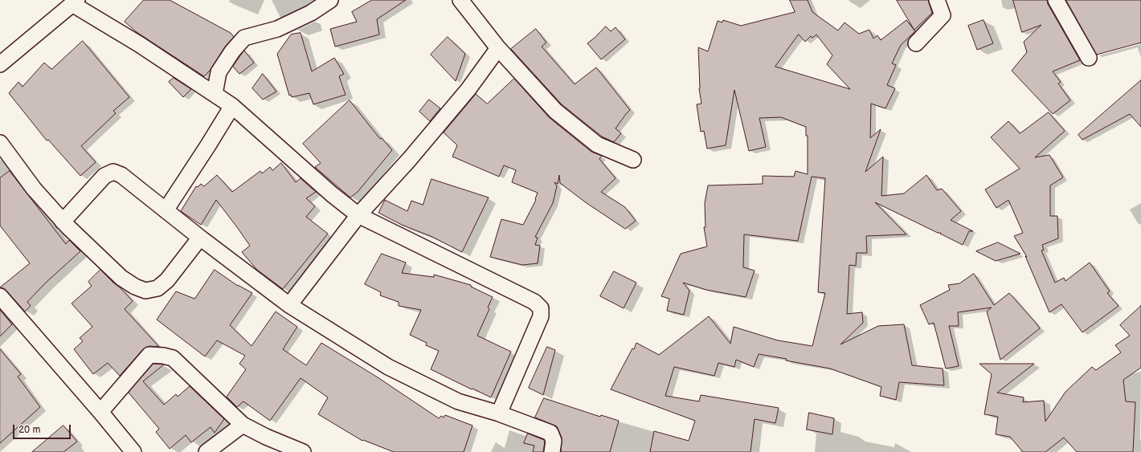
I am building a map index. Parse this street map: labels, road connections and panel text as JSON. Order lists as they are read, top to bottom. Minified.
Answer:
{"scale_bar":"20 m"}
